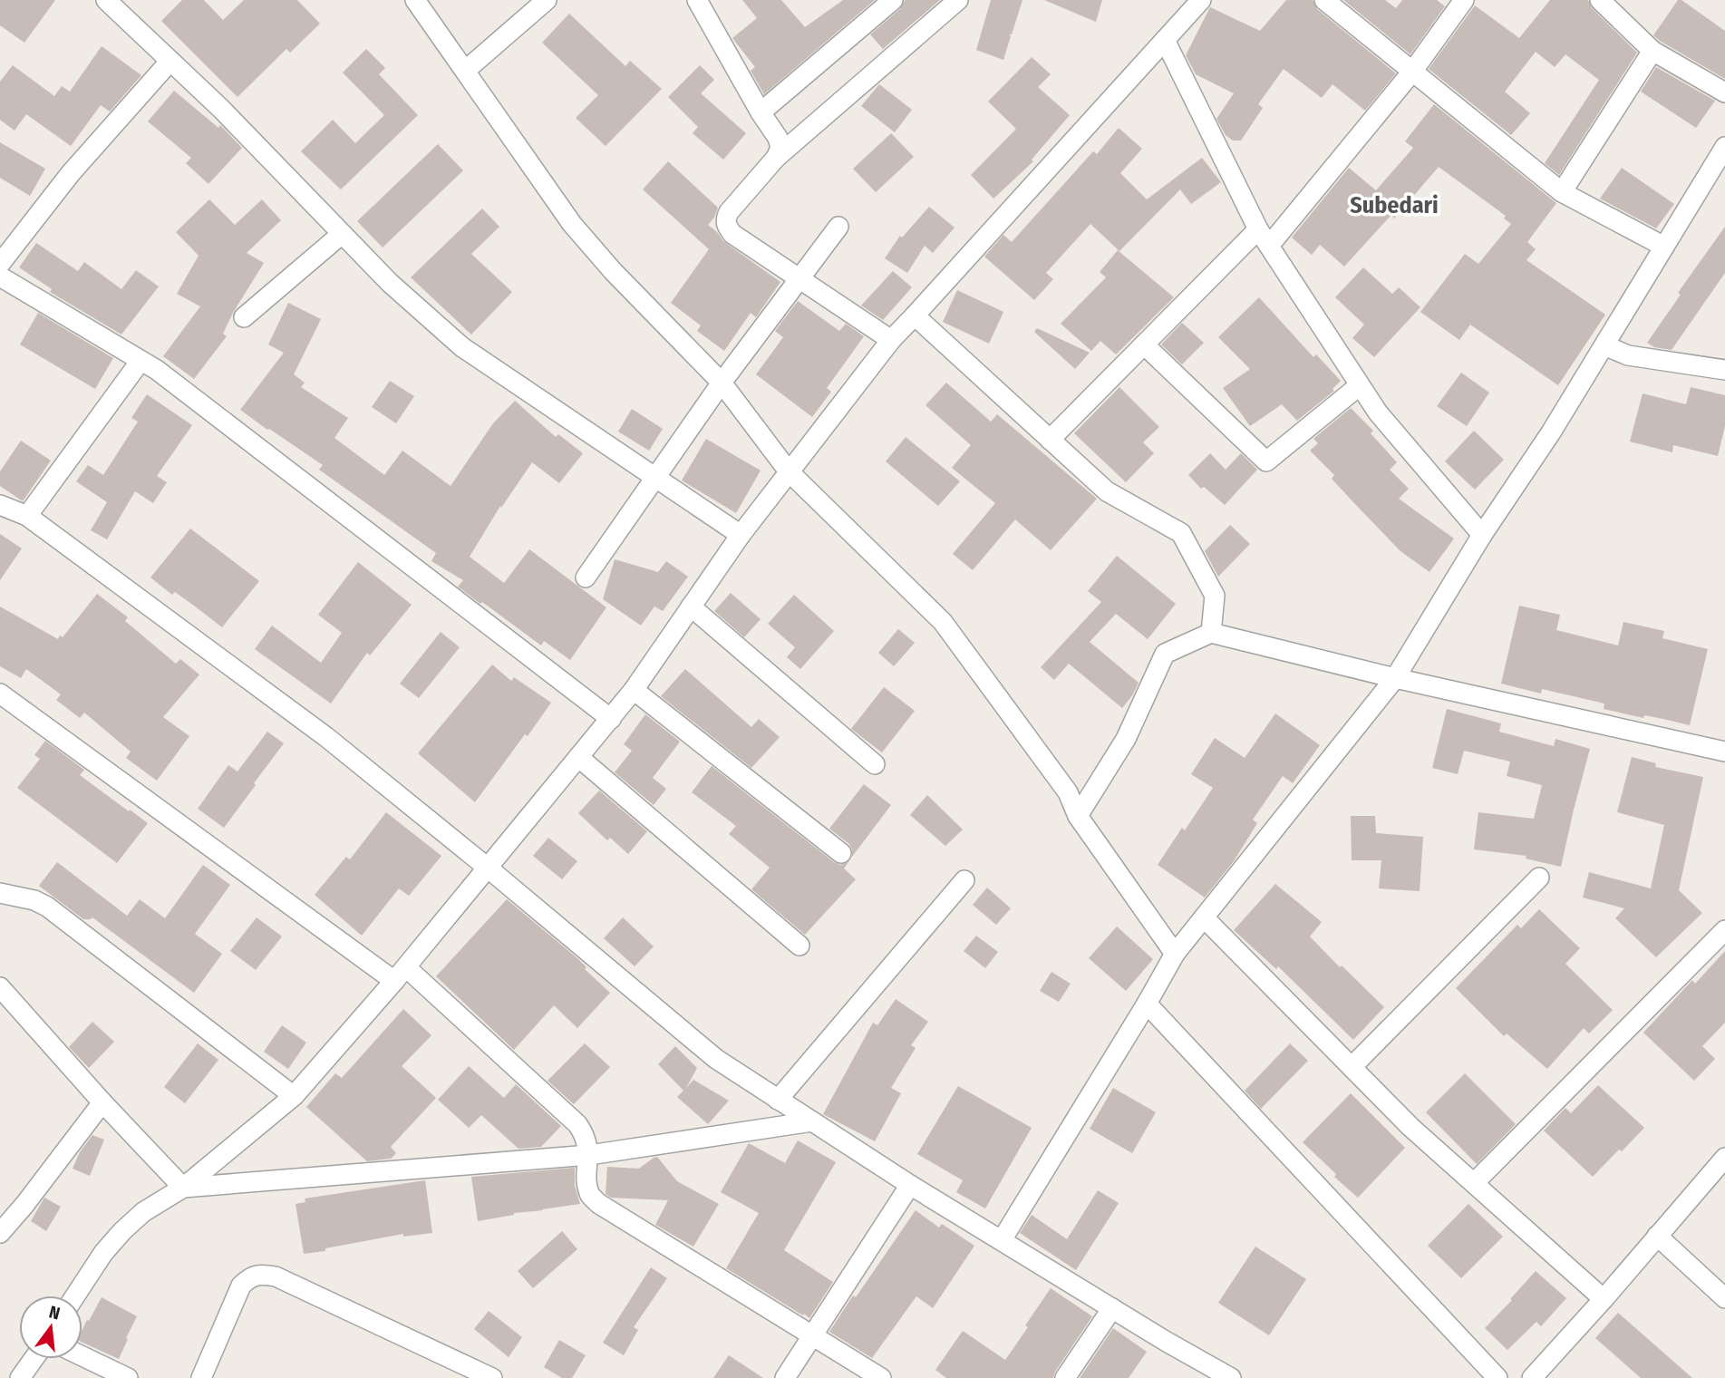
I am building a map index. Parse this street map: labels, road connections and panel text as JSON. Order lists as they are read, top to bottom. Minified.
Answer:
{"districts":["Subedari"],"north":"top"}
